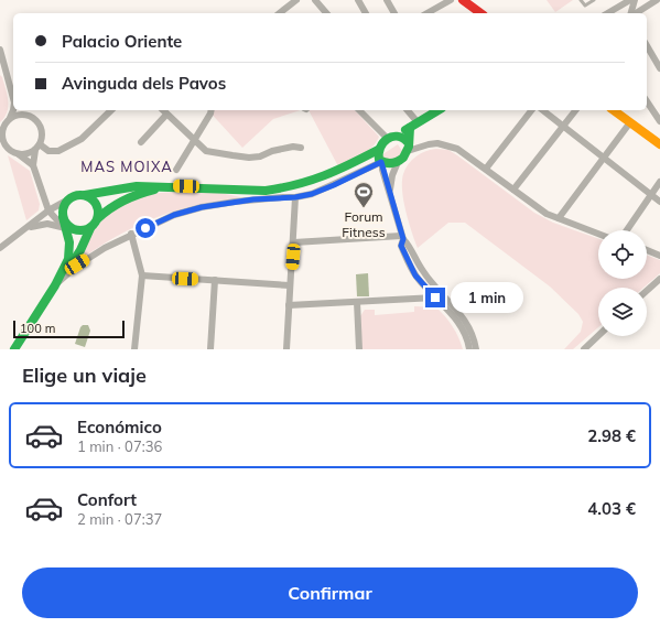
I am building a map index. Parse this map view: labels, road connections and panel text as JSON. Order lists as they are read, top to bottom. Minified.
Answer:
{"districts":["MAS MOIXA"],"places":{"sports":["Forum Fitness"]},"scale_bar":"100 m","page":{"banner":["Palacio Oriente","Avinguda dels Pavos"],"bubble":"1 min","scale":"100 m","heading":"Elige un viaje","list":[{"name":"Económico","note":"1 min · 07:36","value":"2.98 €"},{"name":"Confort","note":"2 min · 07:37","value":"4.03 €"}],"buttons":"Confirmar"}}
